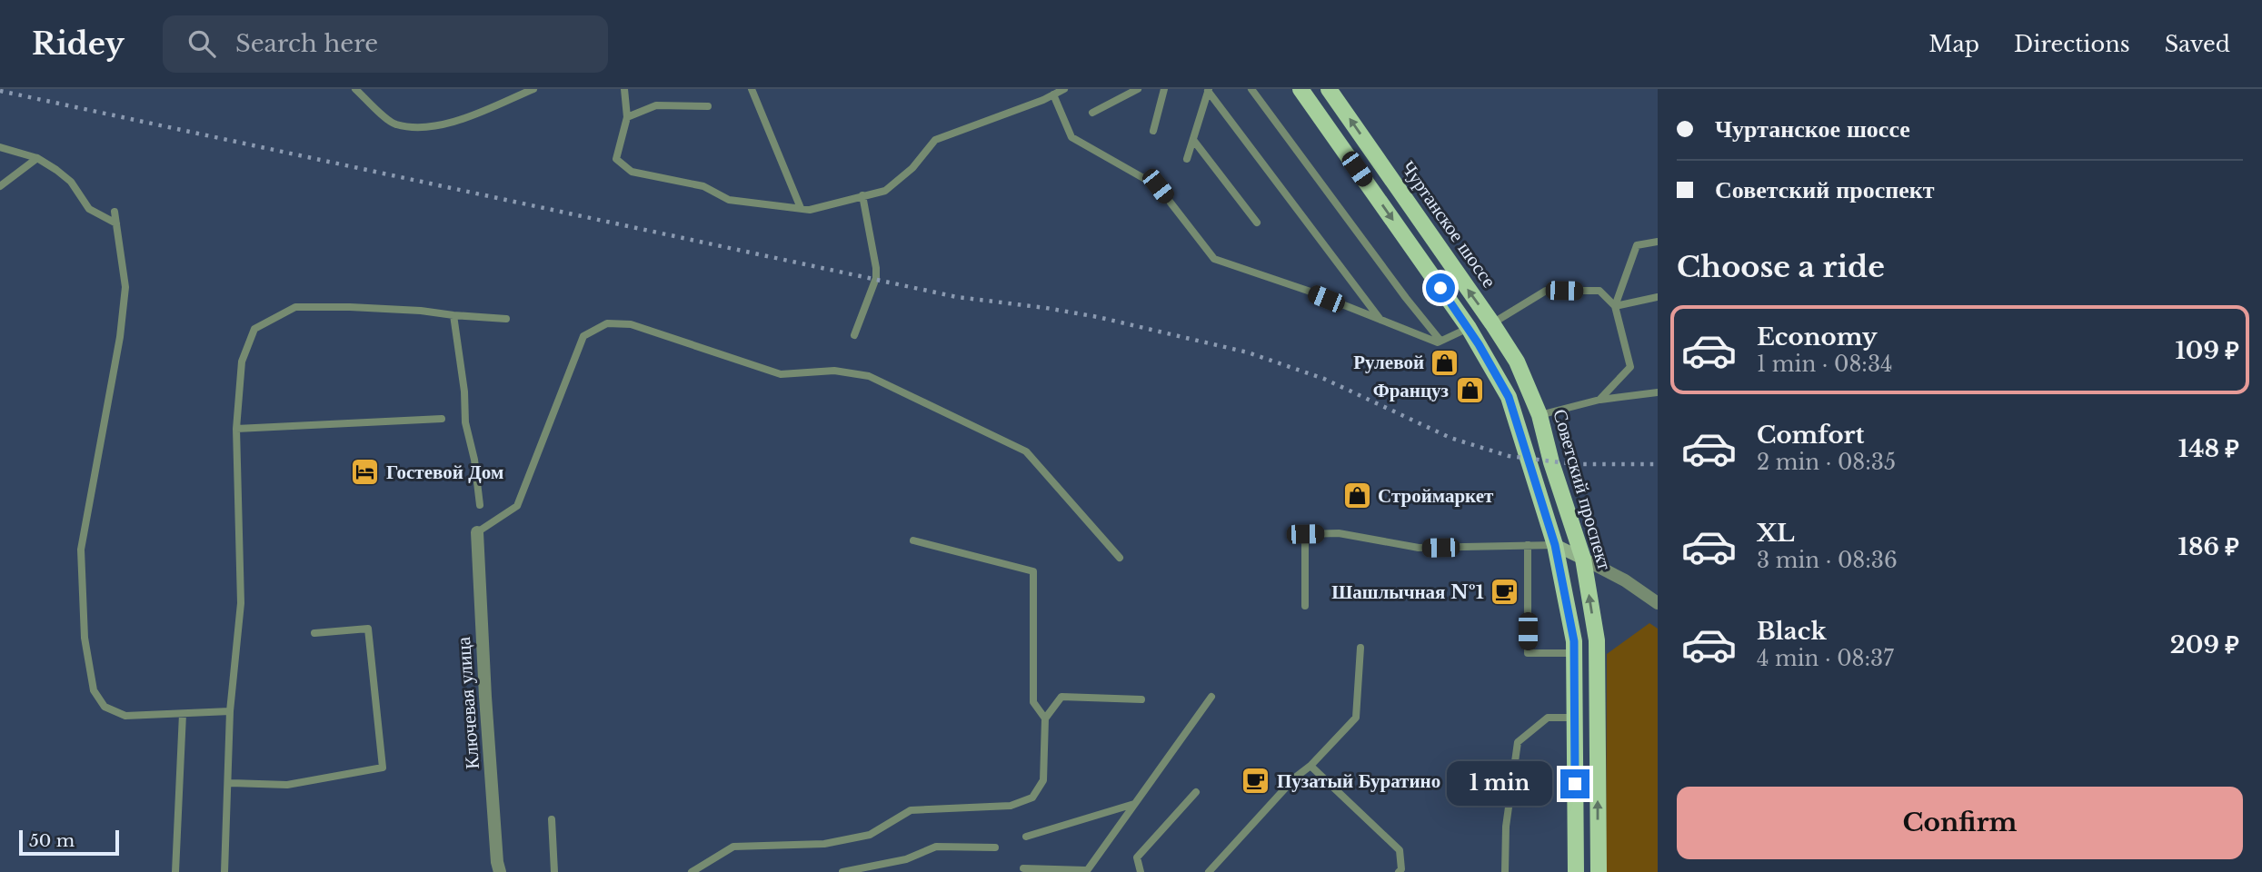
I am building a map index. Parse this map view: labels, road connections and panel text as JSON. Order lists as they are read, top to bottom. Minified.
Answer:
{"streets":{"main road":["Чуртанское шоссе","Советский проспект"],"street":["Ключевая улица"]},"crossings":[["Чуртанское шоссе","Советский проспект"]],"places":{"shop":["Рулевой","Француз","Строймаркет"],"hotel":["Гостевой Дом"],"cafe":["Шашлычная №1","Пузатый Буратино"]},"scale_bar":"50 m","page":{"header":"Ridey","search":"Search here","nav":["Map","Directions","Saved"],"banner":["Чуртанское шоссе","Советский проспект"],"heading":"Choose a ride","list":[{"name":"Economy","note":"1 min · 08:34","value":"109 ₽"},{"name":"Comfort","note":"2 min · 08:35","value":"148 ₽"},{"name":"XL","note":"3 min · 08:36","value":"186 ₽"},{"name":"Black","note":"4 min · 08:37","value":"209 ₽"}],"bubble":"1 min","buttons":"Confirm","scale":"50 m"}}
